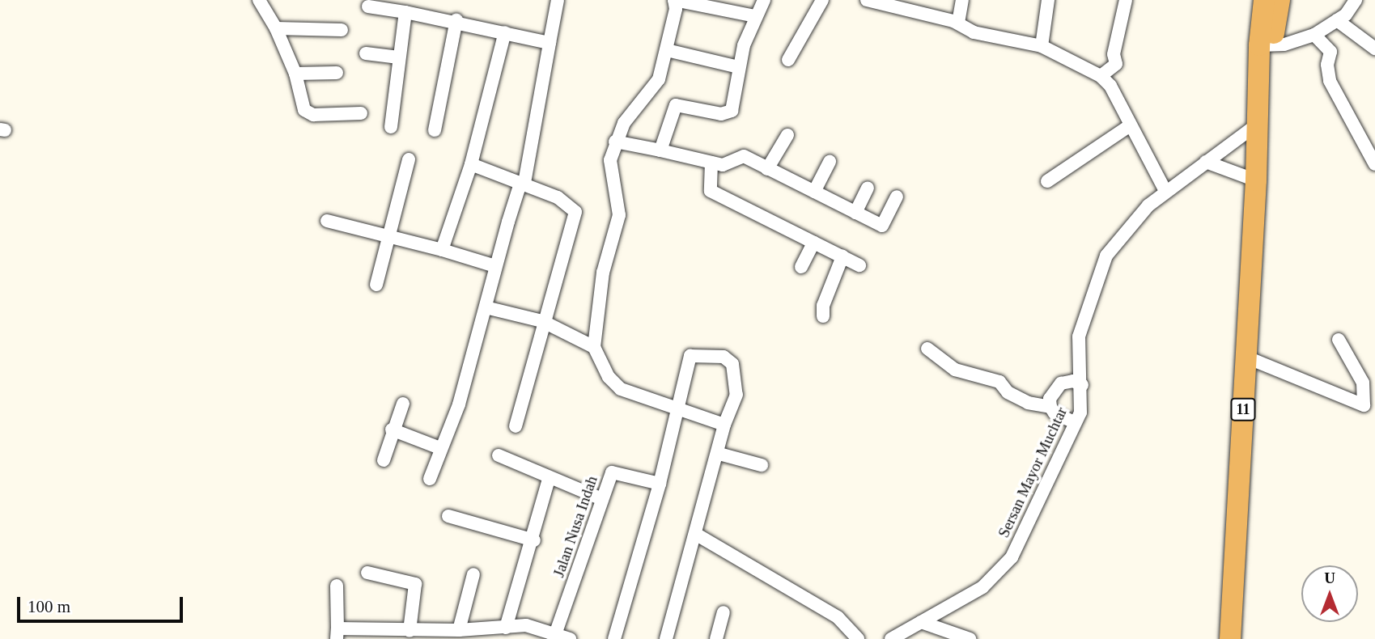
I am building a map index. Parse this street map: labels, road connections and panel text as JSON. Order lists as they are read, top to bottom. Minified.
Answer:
{"streets":{"highway":["11"],"street":["Sersan Mayor Muchtar","Jalan Nusa Indah"]},"crossings":[["11","Sersan Mayor Muchtar"]],"scale_bar":"100 m","north":"top"}
